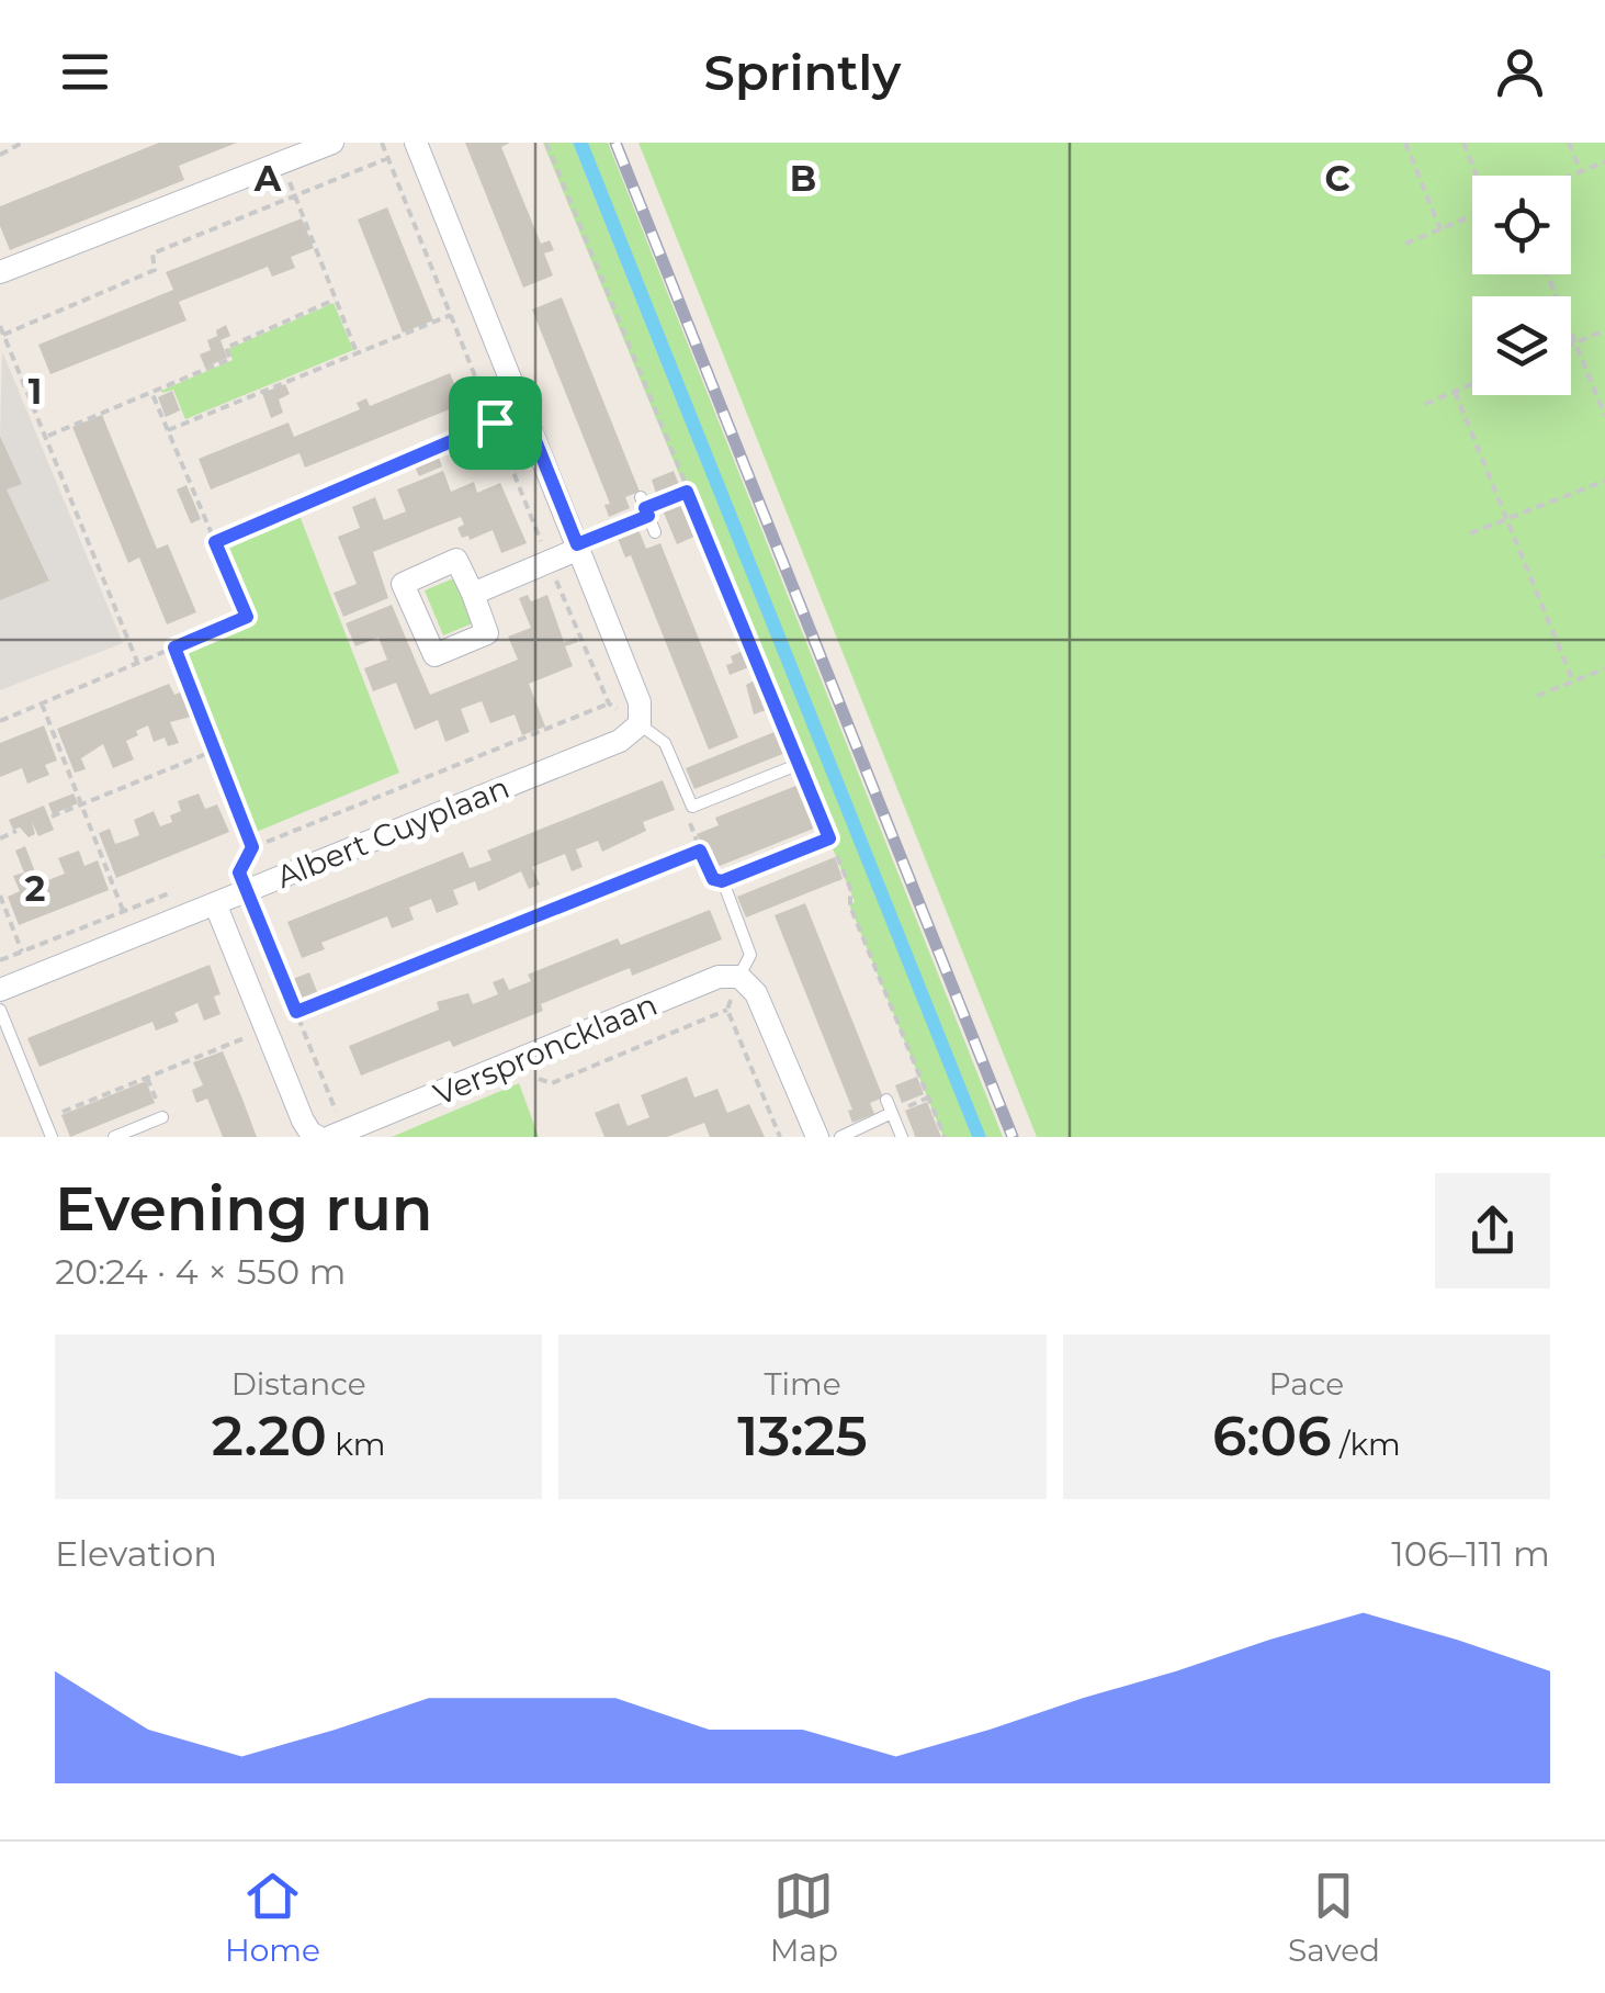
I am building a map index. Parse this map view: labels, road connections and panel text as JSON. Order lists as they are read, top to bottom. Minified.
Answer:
{"streets":{"street":["Albert Cuyplaan","Versproncklaan"]},"page":{"header":"Sprintly","heading":["Evening run","20:24 · 4 × 550 m"],"stats":[["Distance","2.20 km"],["Time","13:25"],["Pace","6:06 /km"]],"chart":["Elevation","106–111 m"],"tabs":["Home","Map","Saved"]},"grid":{"columns":["A","B","C"],"rows":["1","2"]}}
